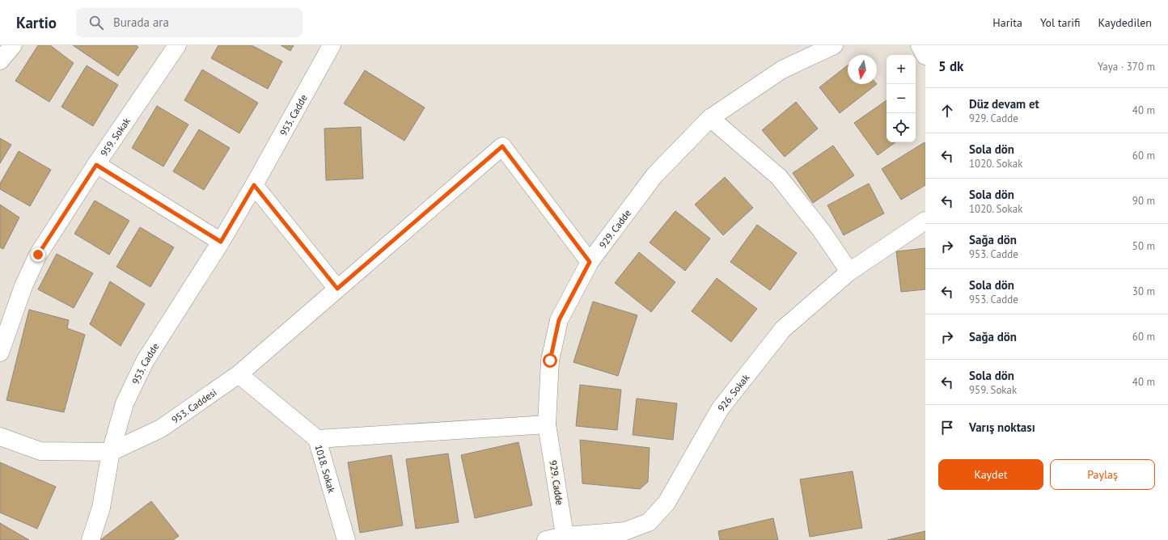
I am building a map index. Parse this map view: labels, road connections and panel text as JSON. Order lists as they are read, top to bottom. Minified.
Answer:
{"streets":{"street":["953. Cadde","959. Sokak","929. Cadde","926. Sokak","953. Caddesi","1018. Sokak"]},"crossings":[["953. Cadde","953. Caddesi"],["929. Cadde","926. Sokak"],["929. Cadde","953. Caddesi"],["953. Caddesi","1018. Sokak"]],"north":"bottom","page":{"header":"Kartio","search":"Burada ara","nav":["Harita","Yol tarifi","Kaydedilen"],"heading":["5 dk","Yaya · 370 m"],"map_buttons":["+","−"],"list":[["Düz devam et","929. Cadde","40 m"],["Sola dön","1020. Sokak","60 m"],["Sola dön","1020. Sokak","90 m"],["Sağa dön","953. Cadde","50 m"],["Sola dön","953. Cadde","30 m"],["Sağa dön","60 m"],["Sola dön","959. Sokak","40 m"],"Varış noktası"],"buttons":["Kaydet","Paylaş"]}}
